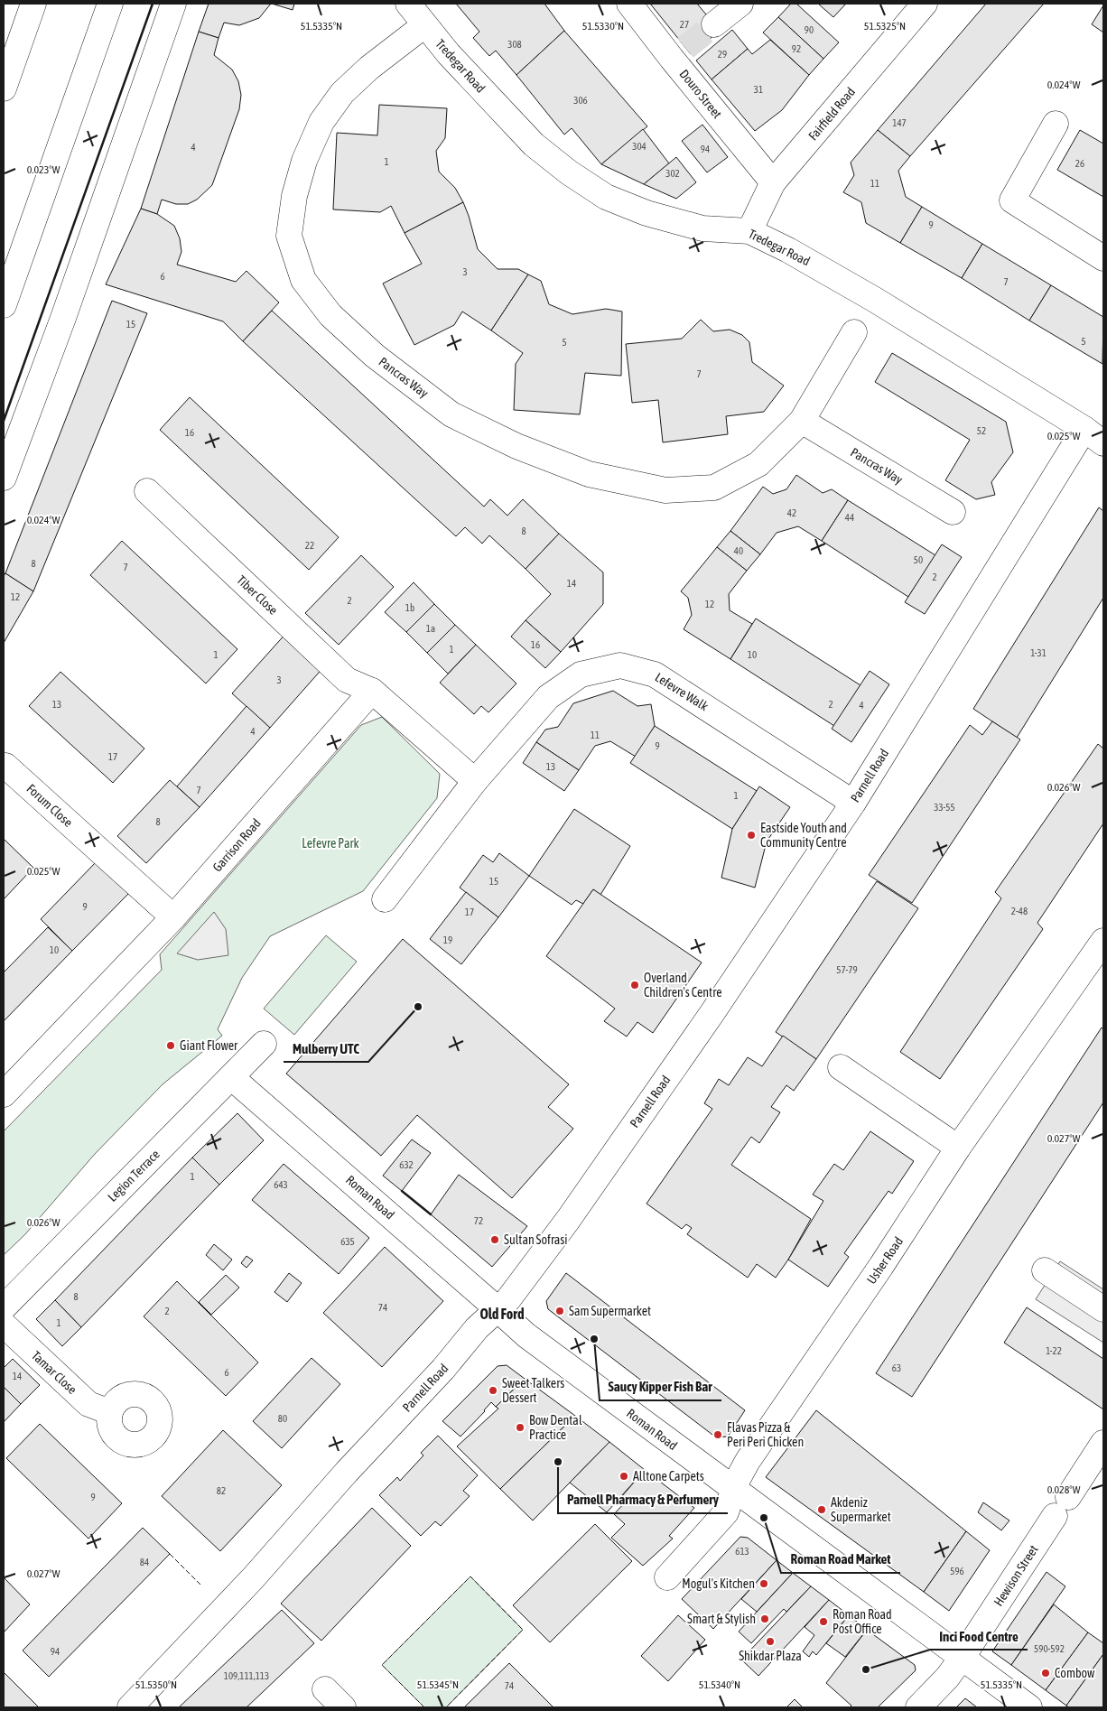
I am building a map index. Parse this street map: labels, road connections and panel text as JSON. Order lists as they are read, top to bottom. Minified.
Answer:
{"streets":{"main road":["Tredegar Road","Douro Street","Fairfield Road","Pancras Way","Tiber Close","Lefevre Walk","Parnell Road","Forum Close","Garrison Road","Legion Terrace","Roman Road","Usher Road","Tamar Close","Hewison Street"]},"crossings":[["Tredegar Road","Fairfield Road"],["Tredegar Road","Pancras Way"],["Tredegar Road","Parnell Road"],["Douro Street","Fairfield Road"],["Tiber Close","Garrison Road"],["Lefevre Walk","Parnell Road"],["Parnell Road","Roman Road"],["Forum Close","Garrison Road"],["Legion Terrace","Roman Road"],["Roman Road","Usher Road"],["Roman Road","Hewison Street"]],"districts":["Old Ford"],"parks":["Lefevre Park"],"places":["Eastside Youth and Community Centre","Overland Children's Centre","Mulberry UTC","Giant Flower","Sultan Sofrasi","Sam Supermarket","Saucy Kipper Fish Bar","Sweet Talkers Dessert","Bow Dental Practice","Flavas Pizza & Peri Peri Chicken","Parnell Pharmacy & Perfumery","Alltone Carpets","Akdeniz Supermarket","Roman Road Market","Mogul's Kitchen","Smart & Stylish","Roman Road Post Office","Shikdar Plaza","Inci Food Centre","Combow"],"house_numbers":["27","90","308","92","29","31","306","147","304","4","94","1","26","302","11","9","3","6","7","15","5","5","7","52","16","42","44","8","22","40","50","8","7","2","14","12","2","12","1b","1a","16","1","1-31","1","10","3","13","2","4","4","11","9","17","13","7","1","33-55","8","15","9","2-48","17","19","10","57-79","632","1","643","72","635","8","74","2","1","1-22","63","6","14","80","82","9","613","84","596","590-592","94","109,111,113","74"],"coordinates":["51.5335°N","51.5330°N","51.5325°N","0.024°W","0.023°W","0.025°W","0.026°W","0.027°W","0.028°W","51.5350°N","51.5345°N","51.5340°N"]}
